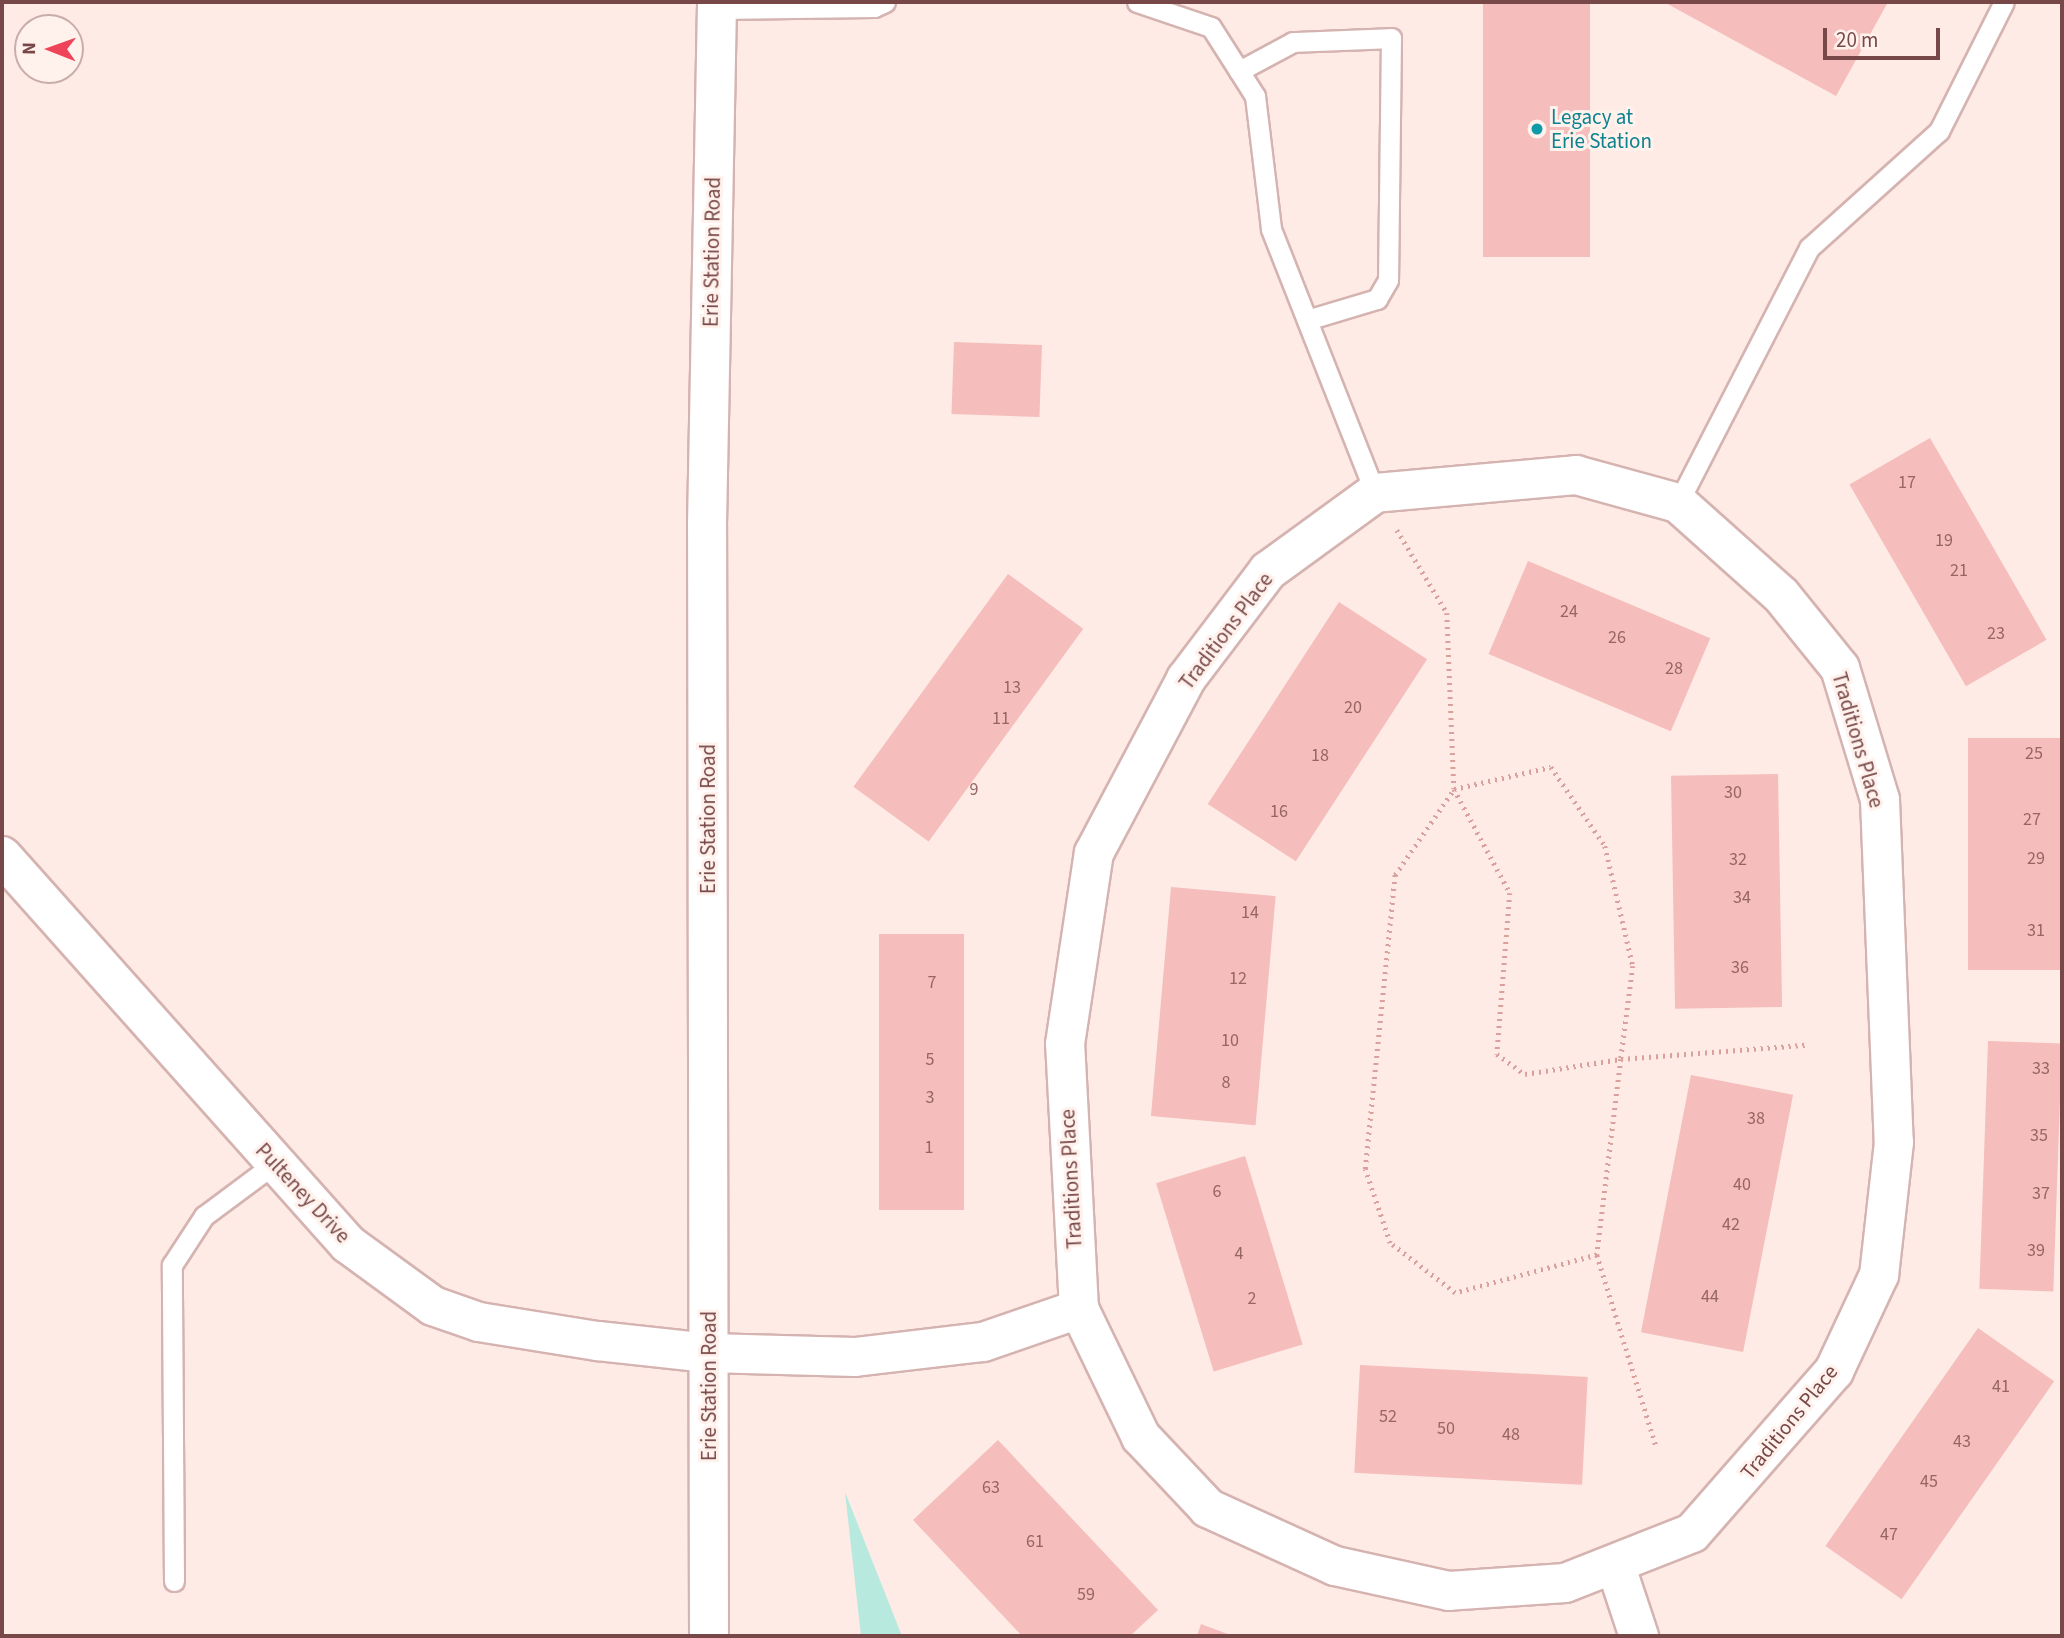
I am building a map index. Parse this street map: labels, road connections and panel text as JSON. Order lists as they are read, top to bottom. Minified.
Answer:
{"streets":{"street":["Erie Station Road","Traditions Place","Pulteney Drive"]},"crossings":[["Erie Station Road","Pulteney Drive"],["Traditions Place","Pulteney Drive"]],"places":["Legacy at Erie Station"],"house_numbers":["17","19","21","24","23","26","28","13","20","11","25","18","9","30","16","27","29","32","34","14","31","36","12","7","10","5","33","8","3","38","35","1","40","6","37","42","39","4","44","2","41","52","50","48","43","45","63","47","61","59"],"scale_bar":"20 m","north":"left"}
